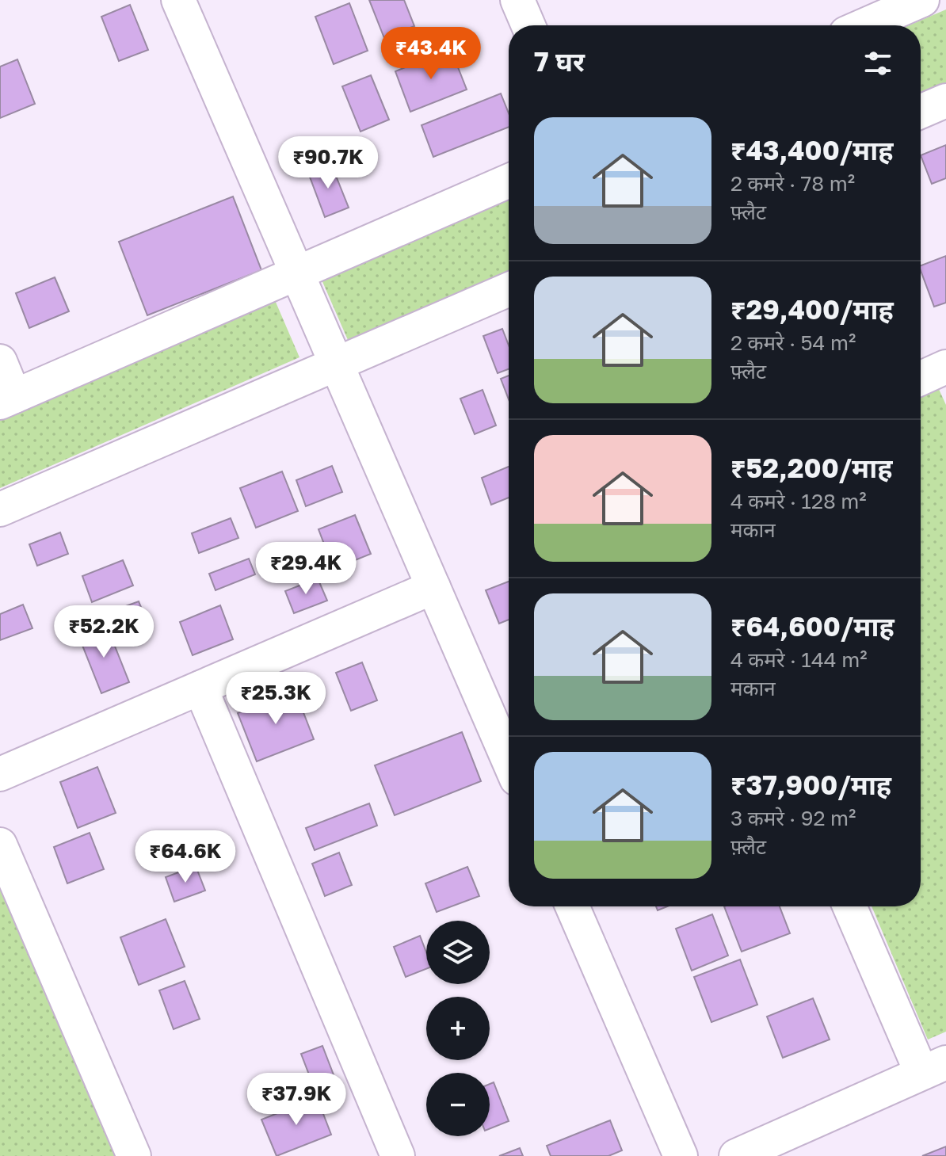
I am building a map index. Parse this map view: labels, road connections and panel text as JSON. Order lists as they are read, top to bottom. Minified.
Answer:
{"page":{"heading":"7 घर","price":["₹43.4K","₹90.7K","₹29.4K","₹52.2K","₹25.3K","₹64.6K","₹37.9K"],"list":[{"name":"₹43,400/माह","note":"2 कमरे · 78 m² · फ़्लैट"},{"name":"₹29,400/माह","note":"2 कमरे · 54 m² · फ़्लैट"},{"name":"₹52,200/माह","note":"4 कमरे · 128 m² · मकान"},{"name":"₹64,600/माह","note":"4 कमरे · 144 m² · मकान"},{"name":"₹37,900/माह","note":"3 कमरे · 92 m² · फ़्लैट"}],"map_buttons":["+","−"]}}
